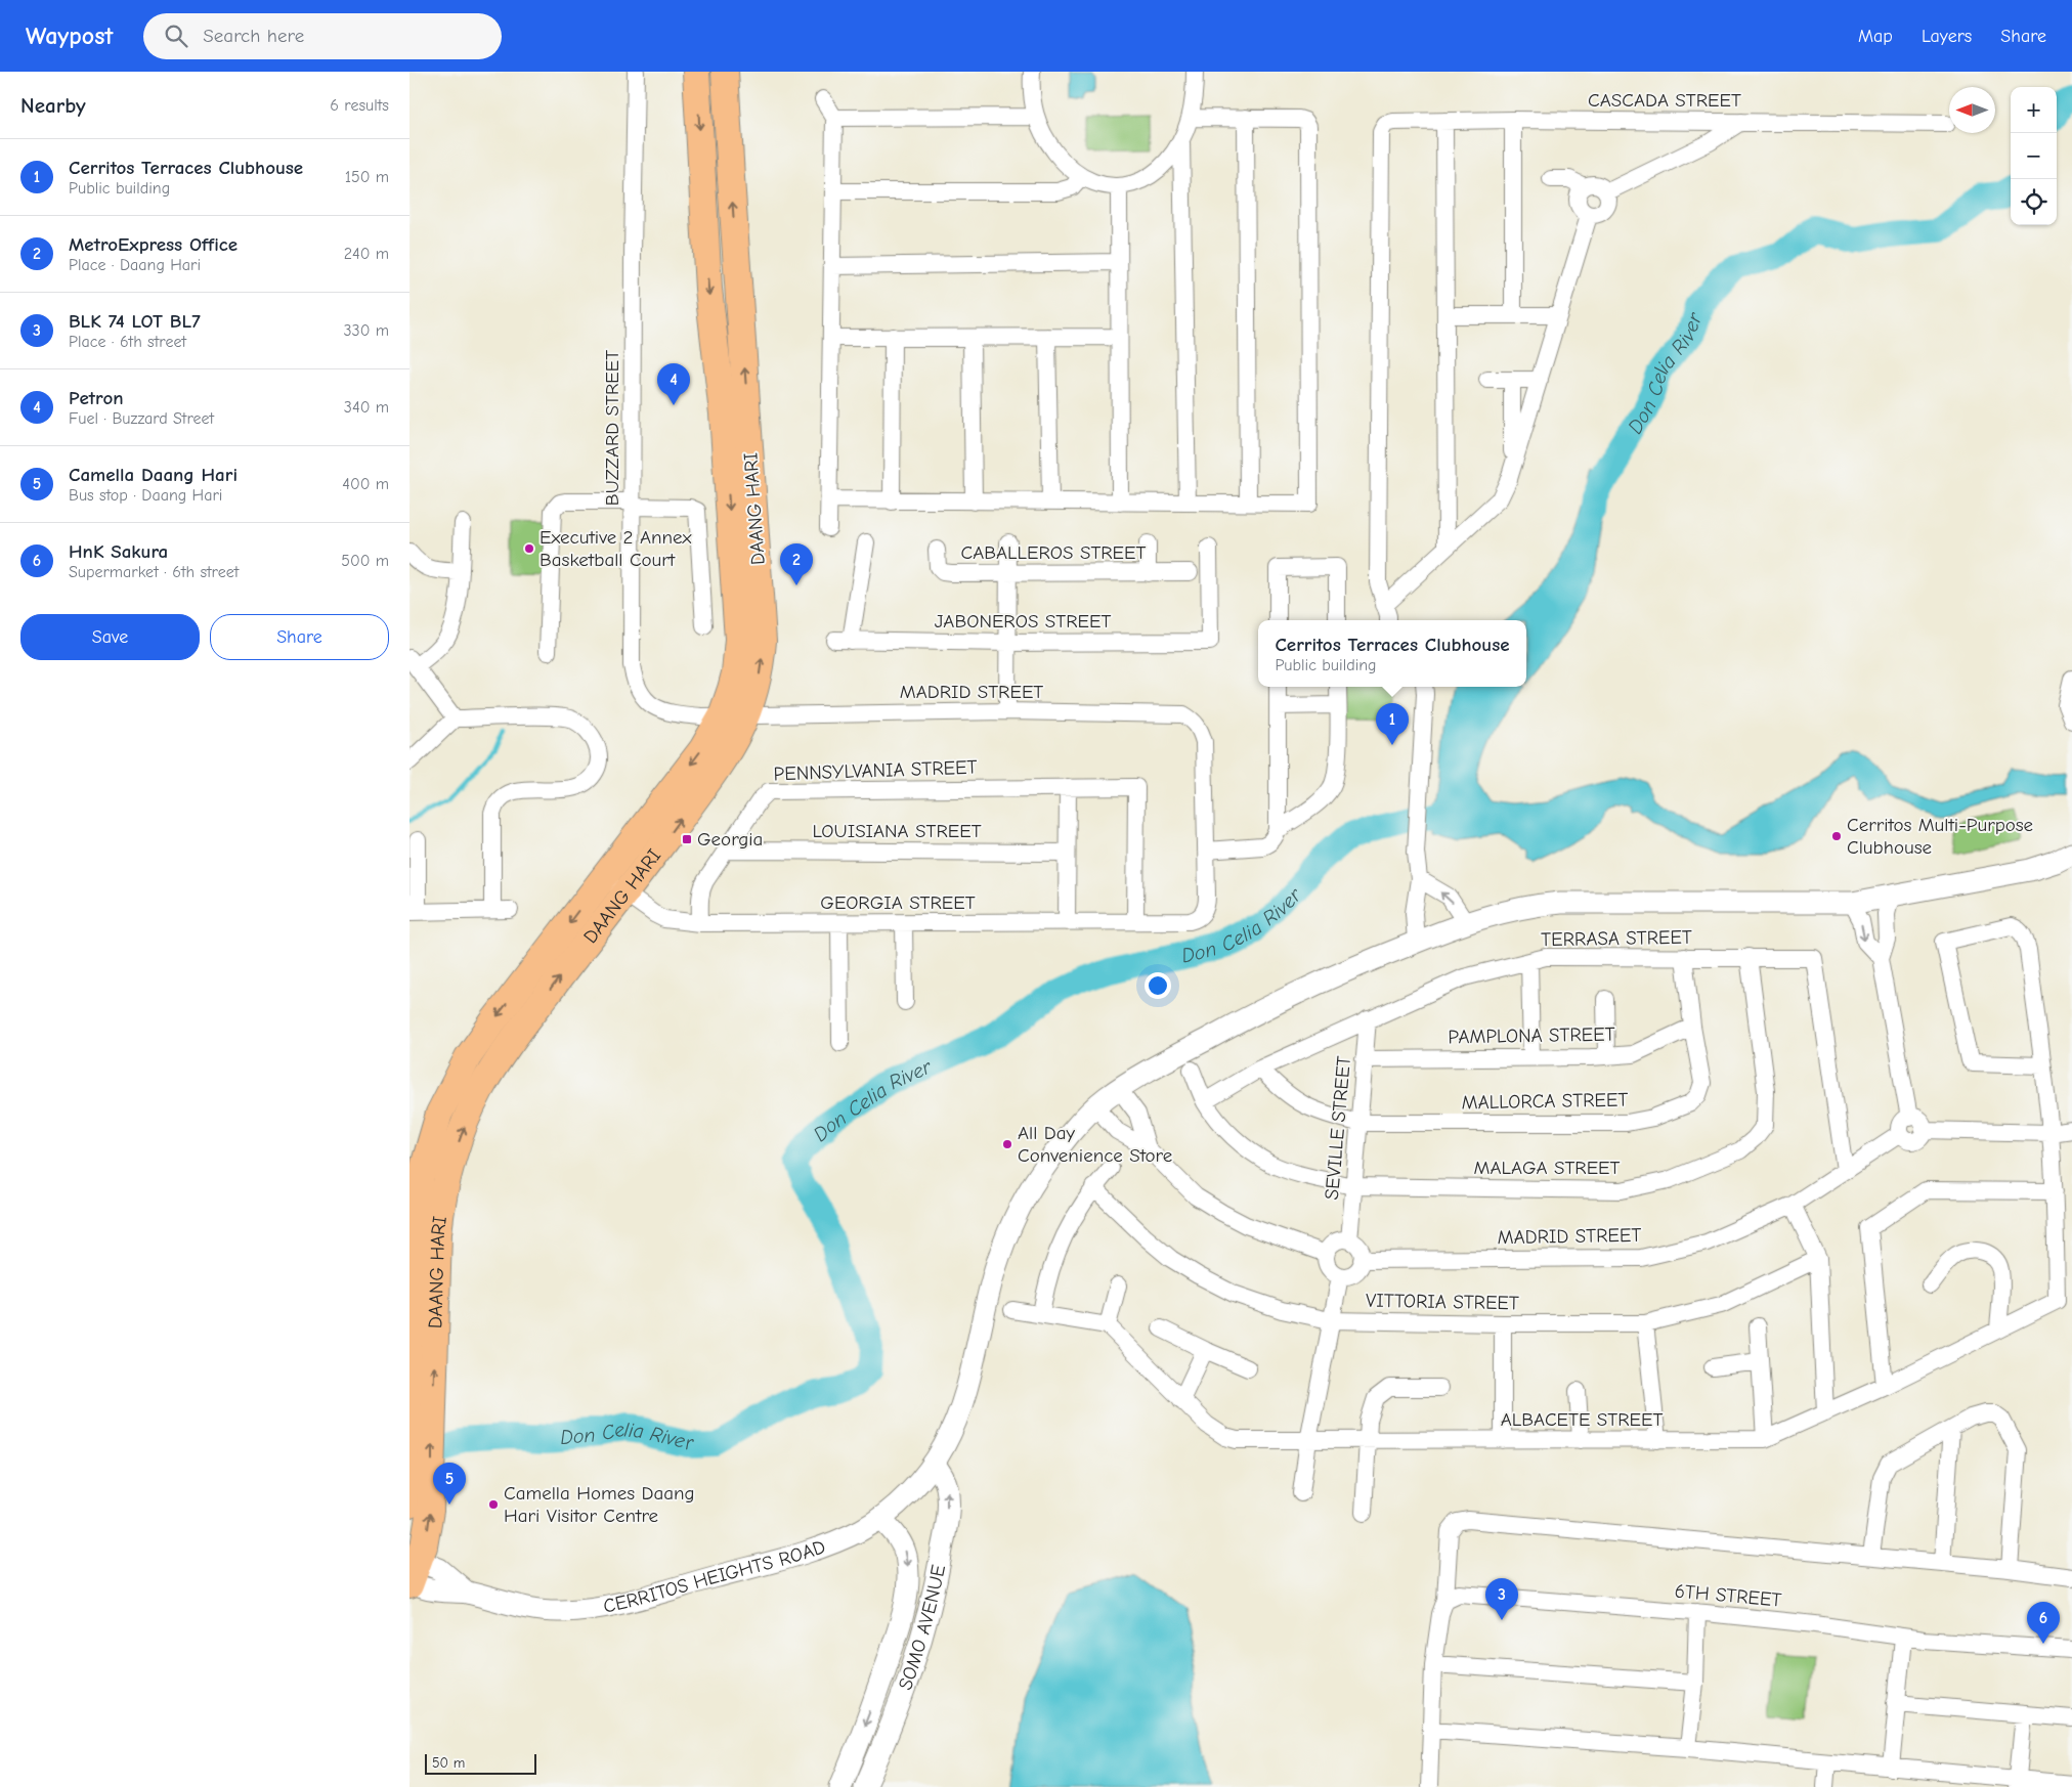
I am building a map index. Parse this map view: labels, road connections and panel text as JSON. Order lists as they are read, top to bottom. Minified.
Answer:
{"streets":{"main road":["DAANG HARI"],"street":["CASCADA STREET","BUZZARD STREET","CABALLEROS STREET","JABONEROS STREET","MADRID STREET","PENNSYLVANIA STREET","LOUISIANA STREET","GEORGIA STREET","TERRASA STREET","PAMPLONA STREET","MALLORCA STREET","SEVILLE STREET","MALAGA STREET","VITTORIA STREET","ALBACETE STREET","CERRITOS HEIGHTS ROAD","6TH STREET","SOMO AVENUE"]},"crossings":[["BUZZARD STREET","DAANG HARI"],["BUZZARD STREET","MADRID STREET"],["DAANG HARI","MADRID STREET"],["DAANG HARI","GEORGIA STREET"],["DAANG HARI","CERRITOS HEIGHTS ROAD"],["MADRID STREET","GEORGIA STREET"],["MADRID STREET","TERRASA STREET"],["MADRID STREET","SEVILLE STREET"],["PENNSYLVANIA STREET","LOUISIANA STREET"],["PENNSYLVANIA STREET","GEORGIA STREET"],["TERRASA STREET","MALLORCA STREET"],["TERRASA STREET","SEVILLE STREET"],["TERRASA STREET","MALAGA STREET"],["PAMPLONA STREET","MALLORCA STREET"],["PAMPLONA STREET","SEVILLE STREET"],["MALLORCA STREET","SEVILLE STREET"],["SEVILLE STREET","MALAGA STREET"],["CERRITOS HEIGHTS ROAD","SOMO AVENUE"]],"water":["Don Celia River"],"places":{"other":["Executive 2 Annex Basketball Court","Cerritos Multi-Purpose Clubhouse","All Day Convenience Store","Camella Homes Daang Hari Visitor Centre"],"transit":["Georgia"]},"scale_bar":"50 m","north":"left","page":{"header":"Waypost","search":"Search here","nav":["Map","Layers","Share"],"heading":["Nearby","6 results"],"map_buttons":["+","−"],"list":[{"mark":"1","name":"Cerritos Terraces Clubhouse","note":"Public building","value":"150 m"},{"mark":"2","name":"MetroExpress Office","note":"Place · Daang Hari","value":"240 m"},{"mark":"3","name":"BLK 74 LOT BL7","note":"Place · 6th street","value":"330 m"},{"mark":"4","name":"Petron","note":"Fuel · Buzzard Street","value":"340 m"},{"mark":"5","name":"Camella Daang Hari","note":"Bus stop · Daang Hari","value":"400 m"},{"mark":"6","name":"HnK Sakura","note":"Supermarket · 6th street","value":"500 m"}],"pins":["4","2","1","5","3","6"],"buttons":["Save","Share"],"popup":["Cerritos Terraces Clubhouse","Public building"],"scale":"50 m"}}
